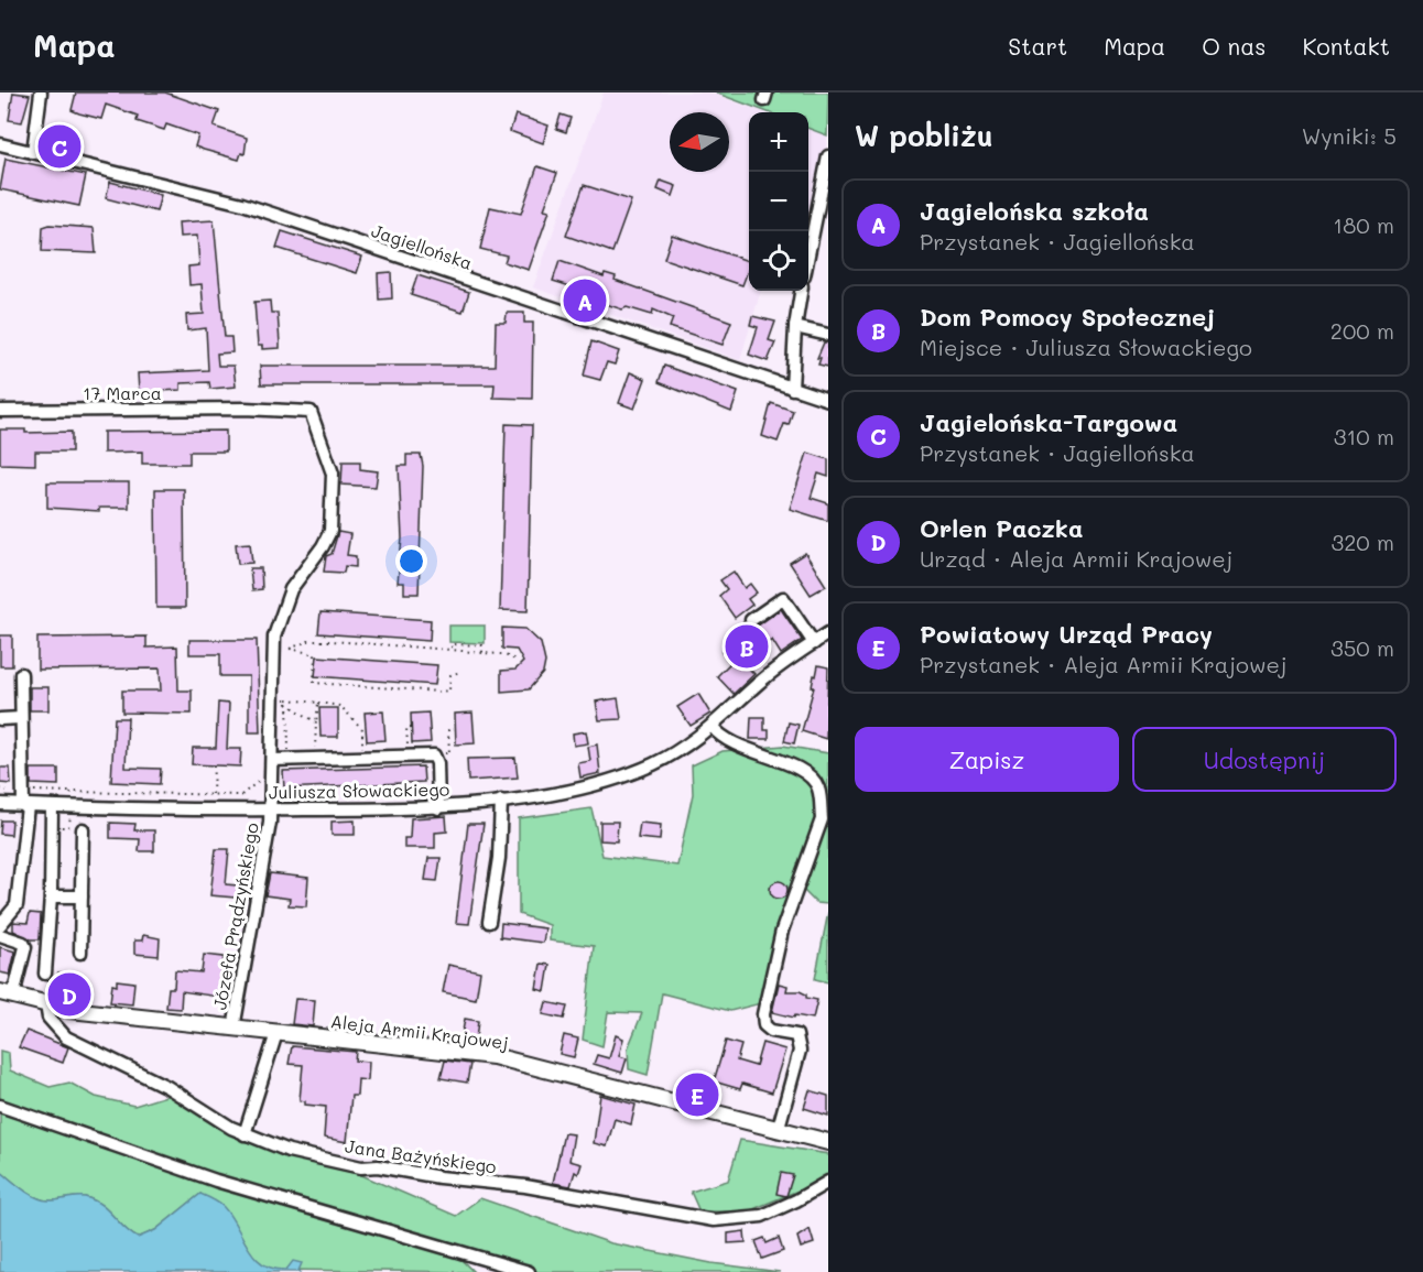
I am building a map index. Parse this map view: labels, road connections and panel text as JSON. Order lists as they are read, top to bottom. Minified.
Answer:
{"streets":{"main road":["Aleja Armii Krajowej"],"street":["Jagiellońska","17 Marca","Juliusza Słowackiego","Józefa Prądzyńskiego","Jana Bażyńskiego"]},"crossings":[["17 Marca","Józefa Prądzyńskiego"],["Juliusza Słowackiego","Józefa Prądzyńskiego"],["Józefa Prądzyńskiego","Aleja Armii Krajowej"],["Aleja Armii Krajowej","Jana Bażyńskiego"]],"north":"left","page":{"header":"Mapa","nav":["Start","Mapa","O nas","Kontakt"],"heading":["W pobliżu","Wyniki: 5"],"map_buttons":["+","−"],"pins":["C","A","B","D","E"],"list":[{"mark":"A","name":"Jagielońska szkoła","note":"Przystanek · Jagiellońska","value":"180 m"},{"mark":"B","name":"Dom Pomocy Społecznej","note":"Miejsce · Juliusza Słowackiego","value":"200 m"},{"mark":"C","name":"Jagielońska-Targowa","note":"Przystanek · Jagiellońska","value":"310 m"},{"mark":"D","name":"Orlen Paczka","note":"Urząd · Aleja Armii Krajowej","value":"320 m"},{"mark":"E","name":"Powiatowy Urząd Pracy","note":"Przystanek · Aleja Armii Krajowej","value":"350 m"}],"buttons":["Zapisz","Udostępnij"]}}
